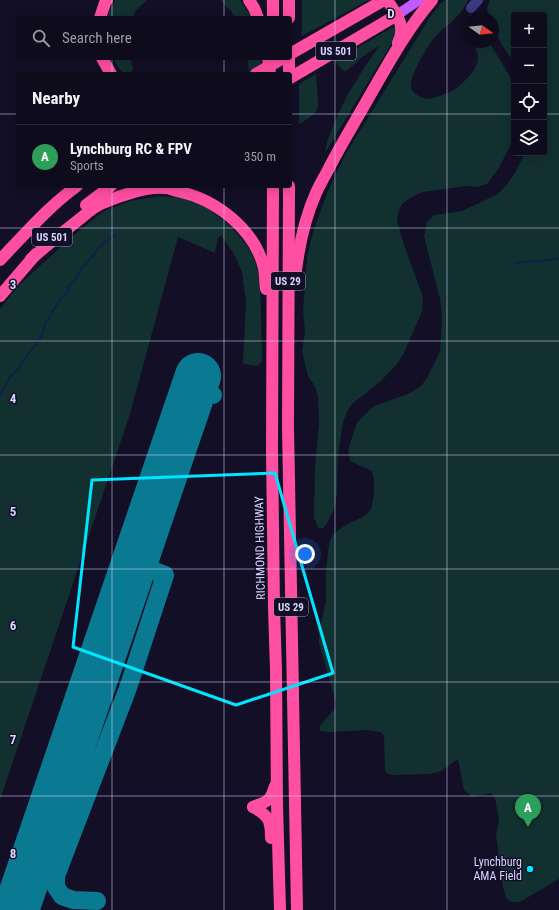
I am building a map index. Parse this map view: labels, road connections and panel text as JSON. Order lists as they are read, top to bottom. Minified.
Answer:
{"streets":{"highway":["US 501","US 29","RICHMOND HIGHWAY"]},"places":["Lynchburg AMA Field"],"north":"right","page":{"map_buttons":["+","−"],"search":"Search here","heading":"Nearby","list":[{"mark":"A","name":"Lynchburg RC & FPV","note":"Sports","value":"350 m"}],"pins":"A"},"grid":{"columns":["D"],"rows":["3","4","5","6","7","8"]}}
